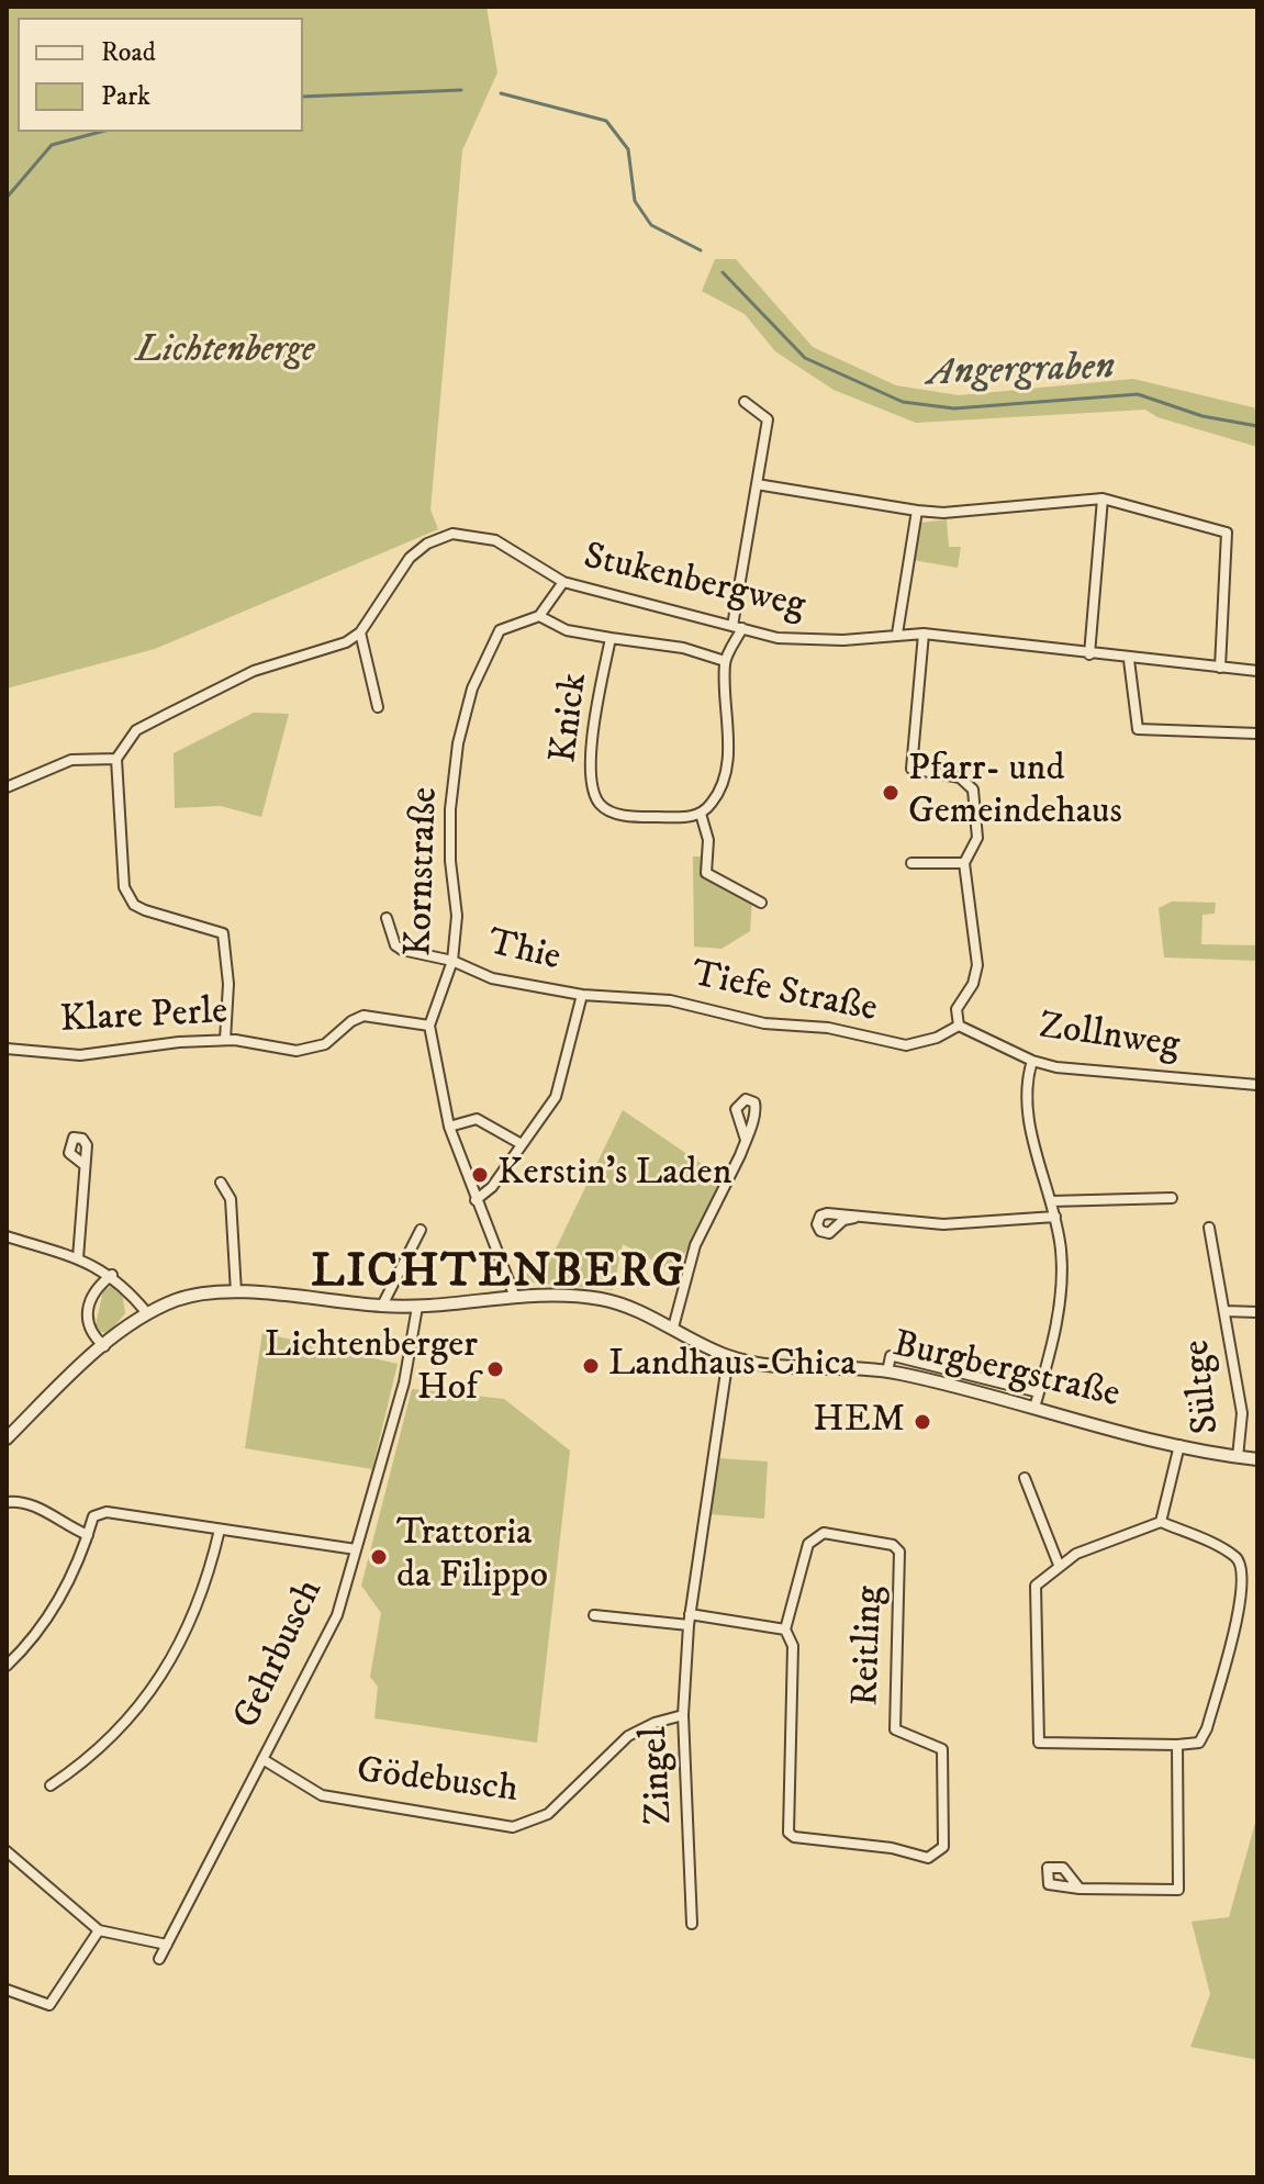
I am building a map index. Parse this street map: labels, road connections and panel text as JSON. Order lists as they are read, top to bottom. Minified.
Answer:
{"streets":{"street":["Stukenbergweg","Knick","Kornstraße","Thie","Tiefe Straße","Klare Perle","Zollnweg","Burgbergstraße","Sültge","Reitling","Gehrbusch","Zingel","Gödebusch"]},"crossings":[["Knick","Kornstraße"],["Kornstraße","Thie"],["Kornstraße","Klare Perle"],["Thie","Tiefe Straße"],["Tiefe Straße","Zollnweg"],["Burgbergstraße","Sültge"],["Burgbergstraße","Gehrbusch"],["Burgbergstraße","Zingel"],["Gehrbusch","Gödebusch"],["Zingel","Gödebusch"]],"districts":["LICHTENBERG"],"water":["Angergraben"],"parks":["Lichtenberge"],"places":["Pfarr- und Gemeindehaus","Kerstin's Laden","Landhaus-Chica","Lichtenberger Hof","HEM","Trattoria da Filippo"],"legend":["Road","Park"]}
